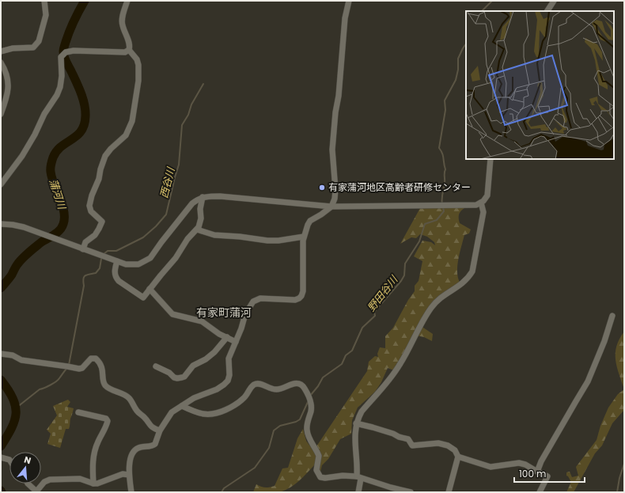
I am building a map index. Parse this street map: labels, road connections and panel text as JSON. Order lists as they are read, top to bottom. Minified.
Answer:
{"districts":["有家町蒲河"],"water":["西谷川","蒲河川","野田谷川"],"places":["有家蒲河地区高齢者研修センター"],"scale_bar":"100 m","north":"top"}
